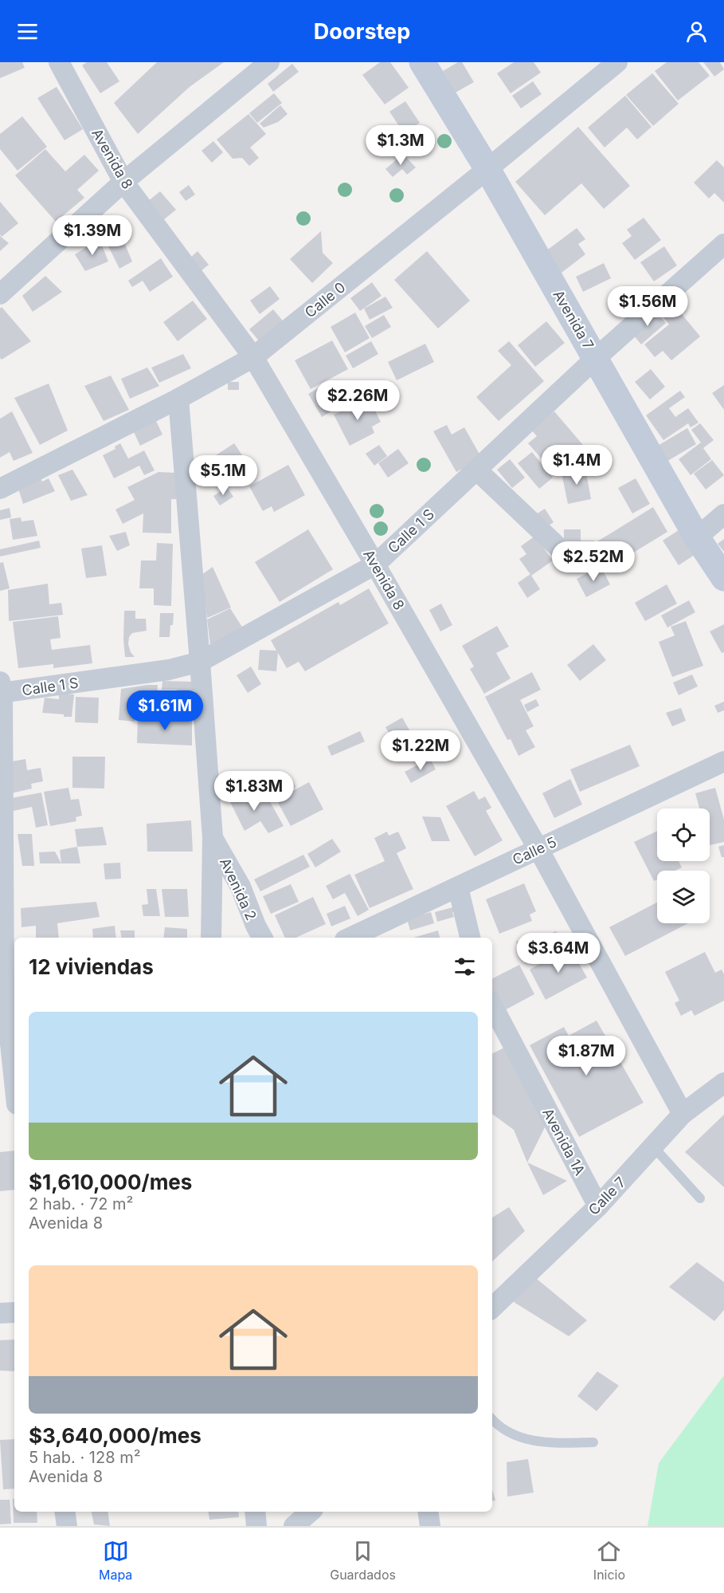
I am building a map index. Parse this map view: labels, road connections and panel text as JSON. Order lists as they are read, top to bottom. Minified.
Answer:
{"streets":{"main road":["Avenida 7"],"street":["Avenida 8","Calle 0","Calle 1 S","Calle 5","Avenida 2","Avenida 1A","Calle 7"]},"crossings":[["Avenida 8","Calle 0"],["Avenida 8","Calle 1 S"],["Avenida 8","Calle 5"],["Avenida 8","Calle 7"],["Calle 0","Avenida 7"],["Avenida 7","Calle 1 S"],["Avenida 1A","Calle 7"]],"page":{"header":"Doorstep","price":["$1.3M","$1.39M","$1.56M","$2.26M","$1.4M","$5.1M","$2.52M","$1.61M","$1.22M","$1.83M","$3.64M","$1.87M"],"heading":"12 viviendas","list":[{"name":"$1,610,000/mes","note":"2 hab. · 72 m² · Avenida 8"},{"name":"$3,640,000/mes","note":"5 hab. · 128 m² · Avenida 8"}],"tabs":["Mapa","Guardados","Inicio"]}}
